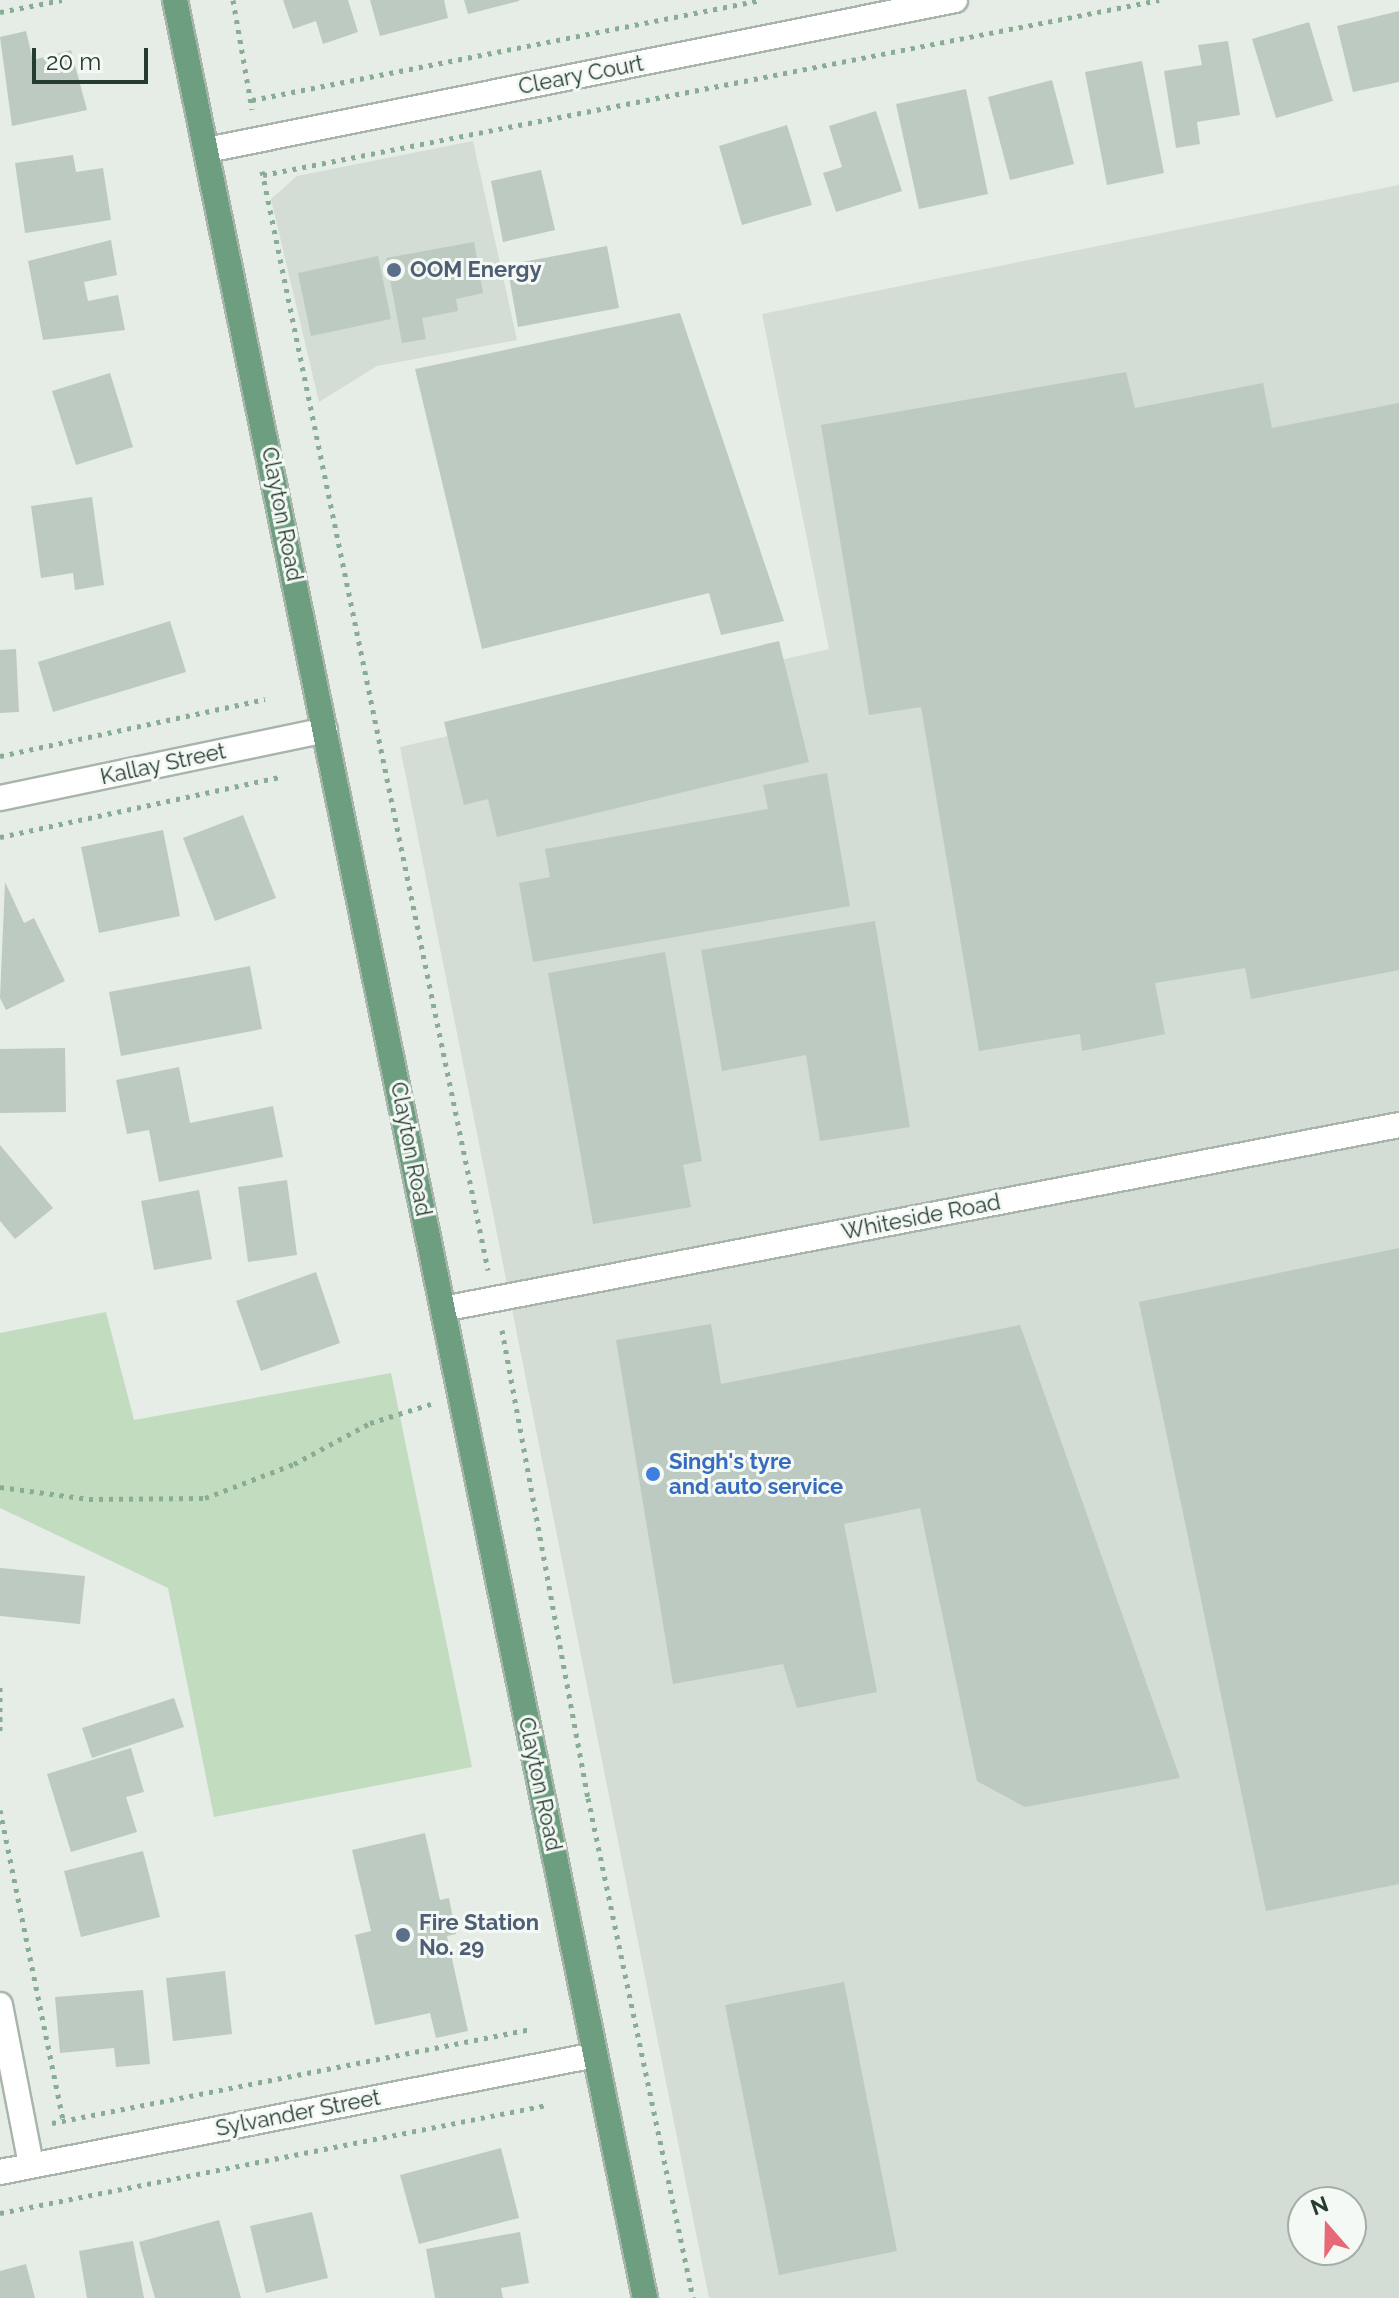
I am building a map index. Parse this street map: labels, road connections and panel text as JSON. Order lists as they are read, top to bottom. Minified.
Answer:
{"streets":{"main road":["Clayton Road"],"street":["Cleary Court","Kallay Street","Whiteside Road","Sylvander Street"]},"crossings":[["Cleary Court","Clayton Road"],["Clayton Road","Kallay Street"],["Clayton Road","Whiteside Road"],["Clayton Road","Sylvander Street"]],"places":["OOM Energy","Singh's tyre and auto service","Fire Station No. 29"],"scale_bar":"20 m","north":"top"}
